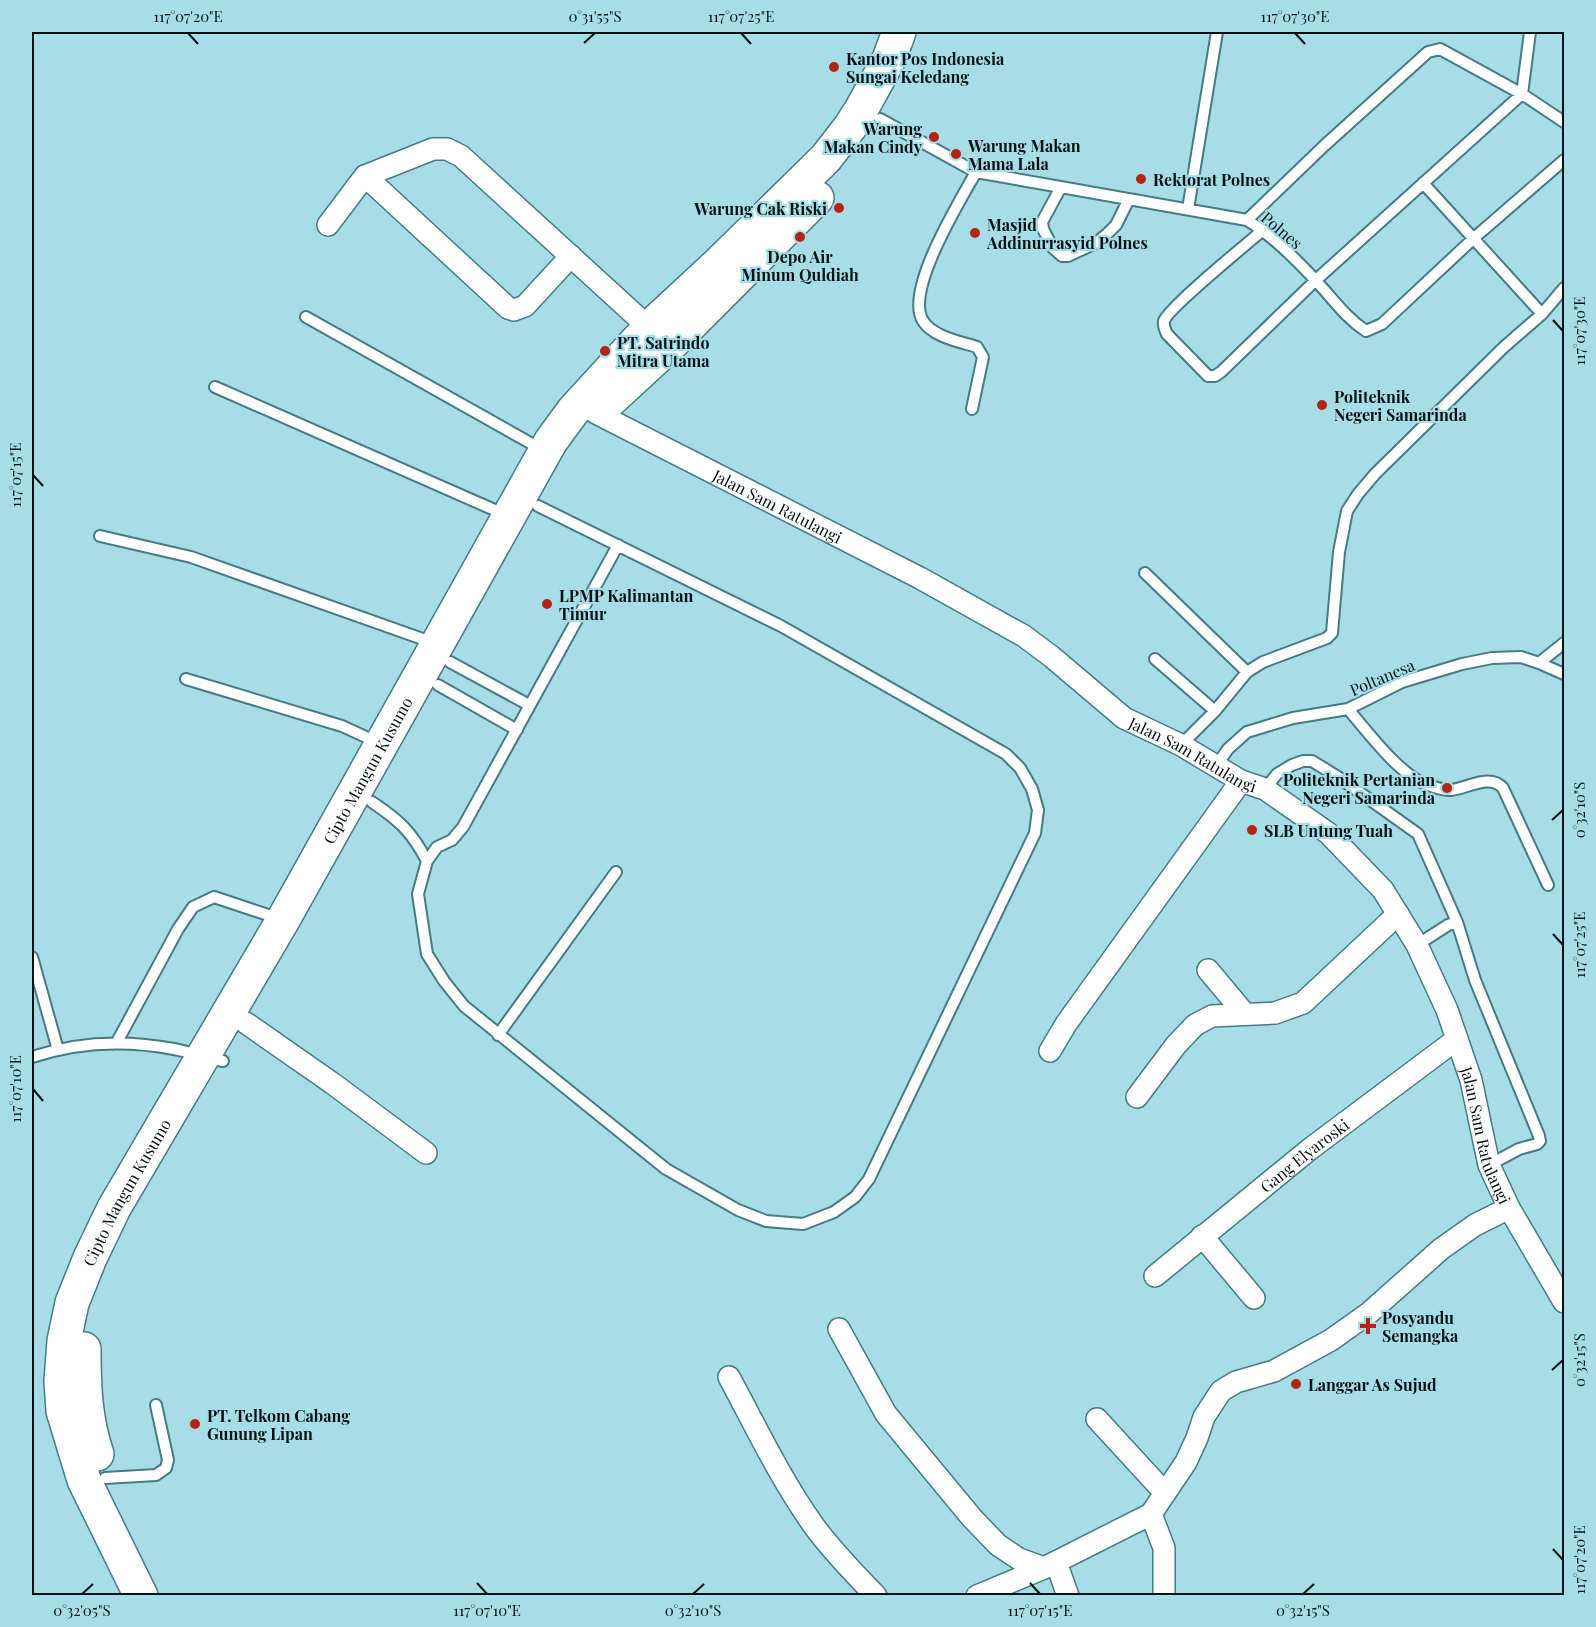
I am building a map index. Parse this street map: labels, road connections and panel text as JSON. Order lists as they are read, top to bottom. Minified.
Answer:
{"streets":{"highway":["Cipto Mangun Kusumo"],"street":["Jalan Sam Ratulangi","Gang Elyaroski"],"lane":["Polnes","Poltanesa"]},"crossings":[["Polnes","Cipto Mangun Kusumo"],["Jalan Sam Ratulangi","Poltanesa"],["Jalan Sam Ratulangi","Cipto Mangun Kusumo"],["Jalan Sam Ratulangi","Gang Elyaroski"]],"places":{"other":["Kantor Pos Indonesia Sungai Keledang","Warung Makan Cindy","Warung Makan Mama Lala","Rektorat Polnes","Warung Cak Riski","Masjid Addinurrasyid Polnes","Depo Air Minum Quldiah","PT. Satrindo Mitra Utama","Politeknik Negeri Samarinda","LPMP Kalimantan Timur","Politeknik Pertanian Negeri Samarinda","SLB Untung Tuah","Langgar As Sujud","PT. Telkom Cabang Gunung Lipan"],"health":["Posyandu Semangka"]},"coordinates":["117°07'20\"E","0°31'55\"S","117°07'25\"E","117°07'30\"E","117°07'15\"E","0°32'10\"S","117°07'10\"E","0°32'15\"S","0°32'05\"S"]}
